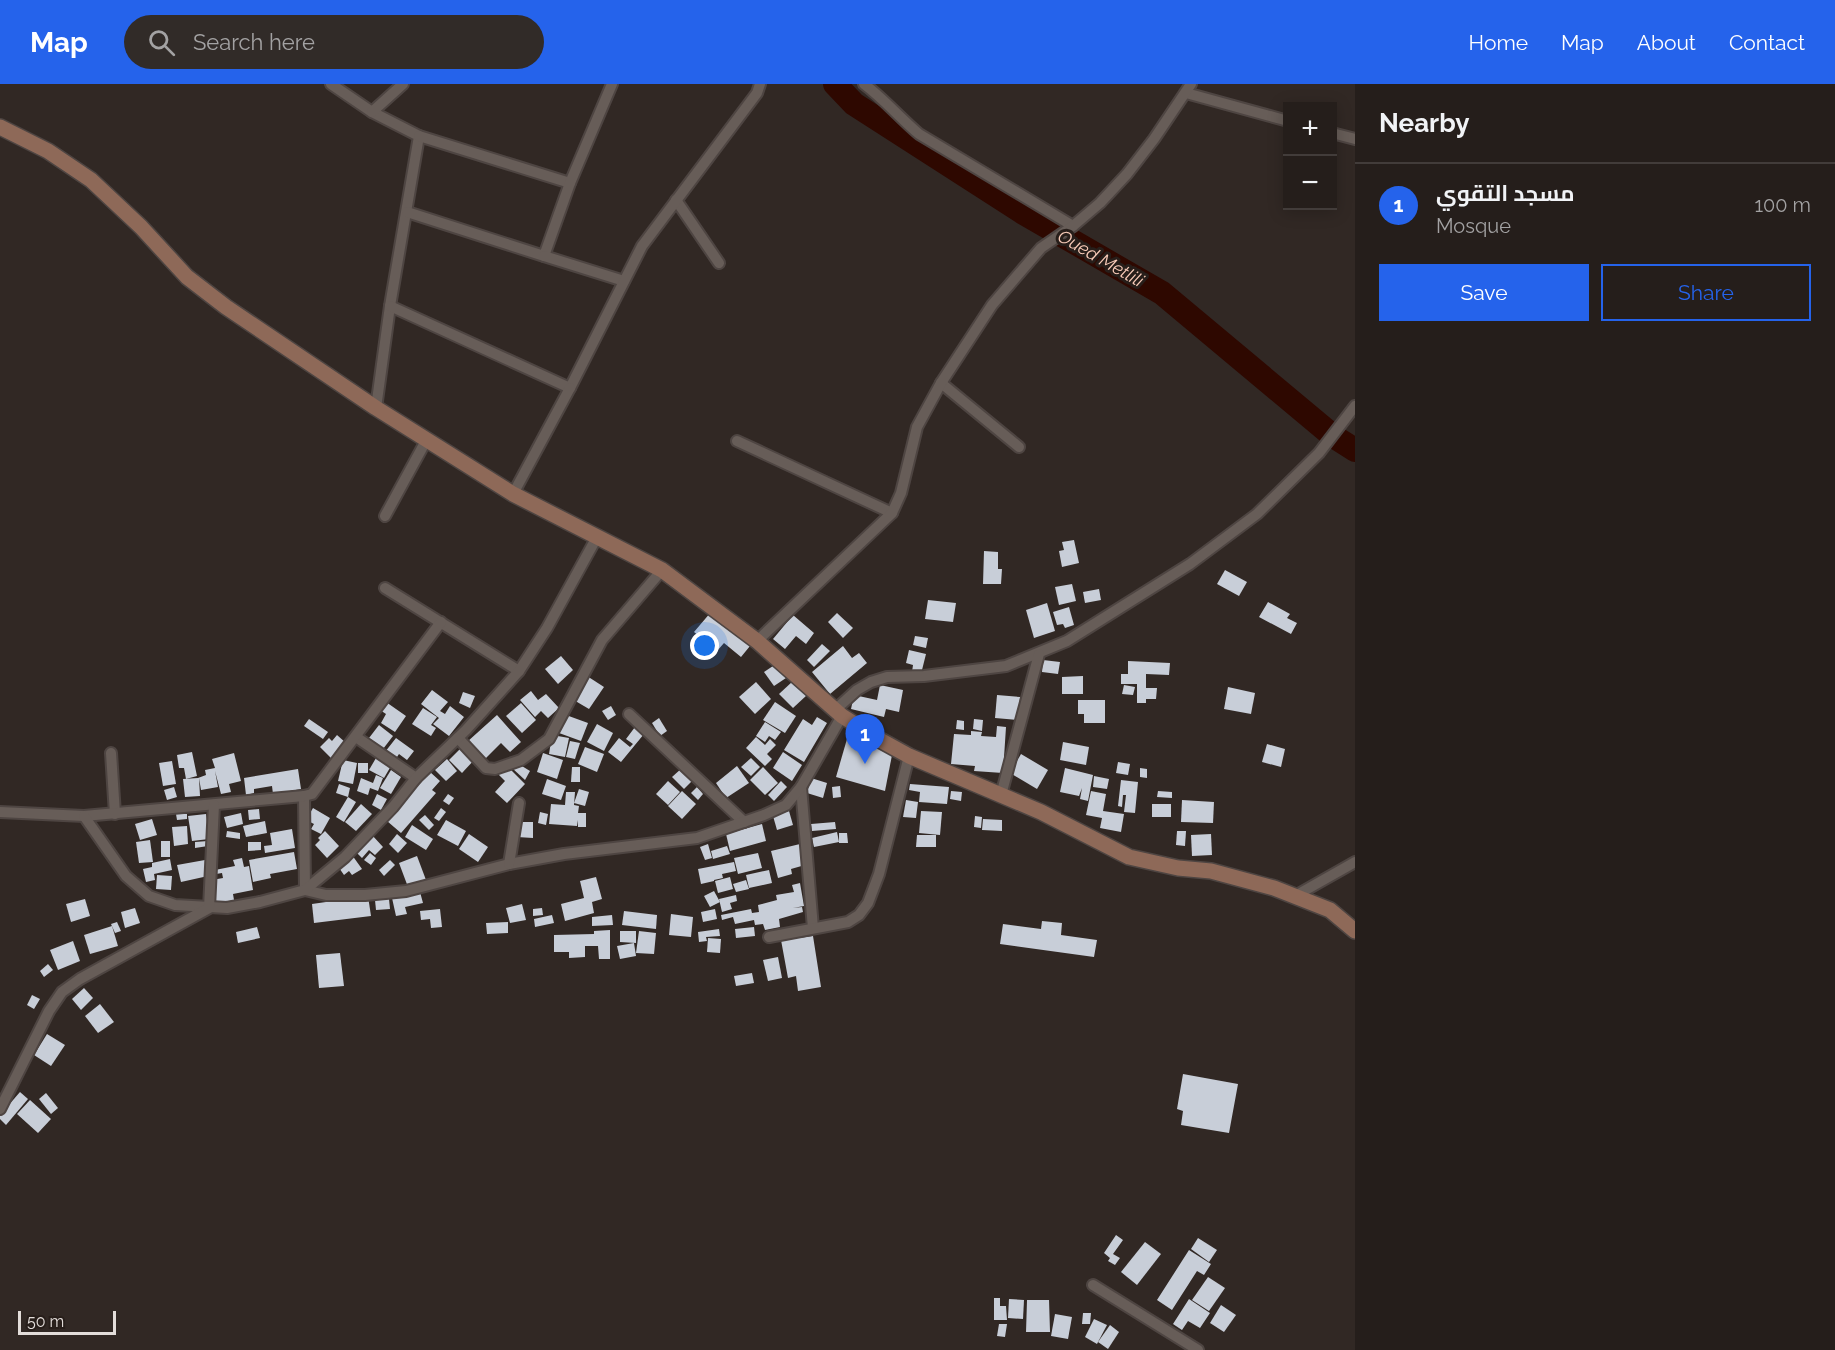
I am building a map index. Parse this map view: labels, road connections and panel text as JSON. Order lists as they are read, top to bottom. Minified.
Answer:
{"water":["Oued Metlili"],"scale_bar":"50 m","page":{"header":"Map","search":"Search here","nav":["Home","Map","About","Contact"],"heading":"Nearby","map_buttons":["+","−"],"list":[{"mark":"1","name":"مسجد التقوي","note":"Mosque","value":"100 m"}],"buttons":["Save","Share"],"pins":"1","scale":"50 m"}}
